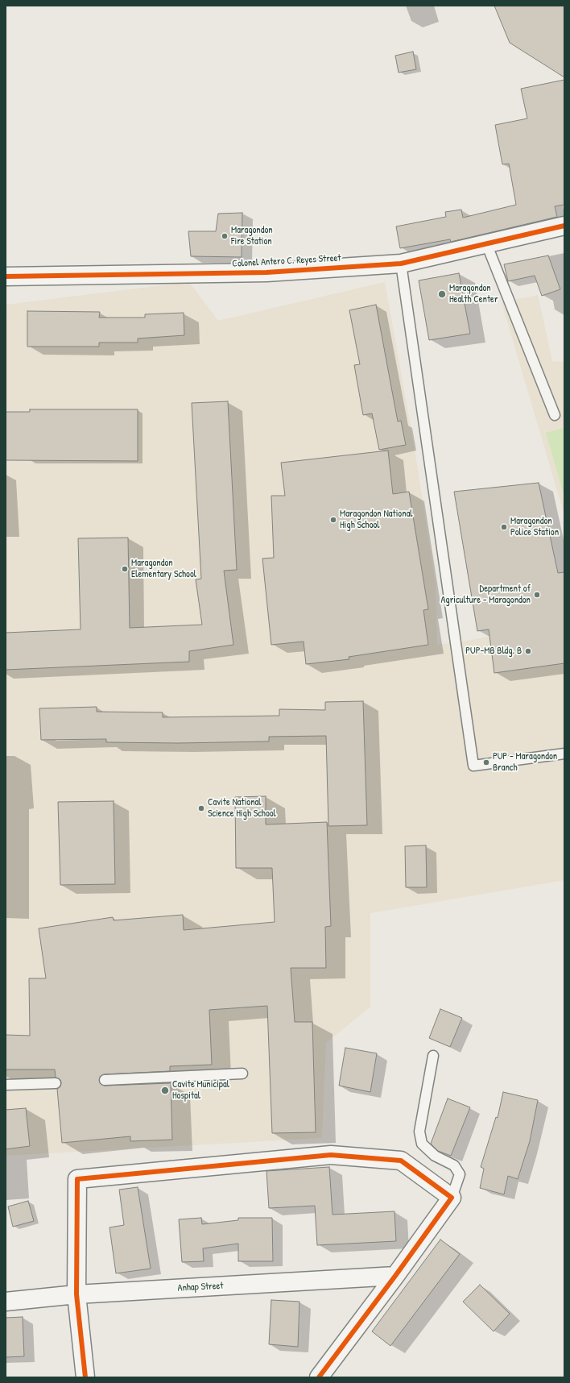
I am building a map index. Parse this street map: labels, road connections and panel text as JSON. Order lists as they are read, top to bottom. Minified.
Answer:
{"streets":{"street":["Colonel Antero C. Reyes Street","Anhap Street"]},"places":["Maragondon Fire Station","Maragondon Health Center","Maragondon National High School","Maragondon Police Station","Maragondon Elementary School","Department of Agriculture - Maragondon","PUP-MB Bldg. B","PUP - Maragondon Branch","Cavite National Science High School","Cavite Municipal Hospital"]}
